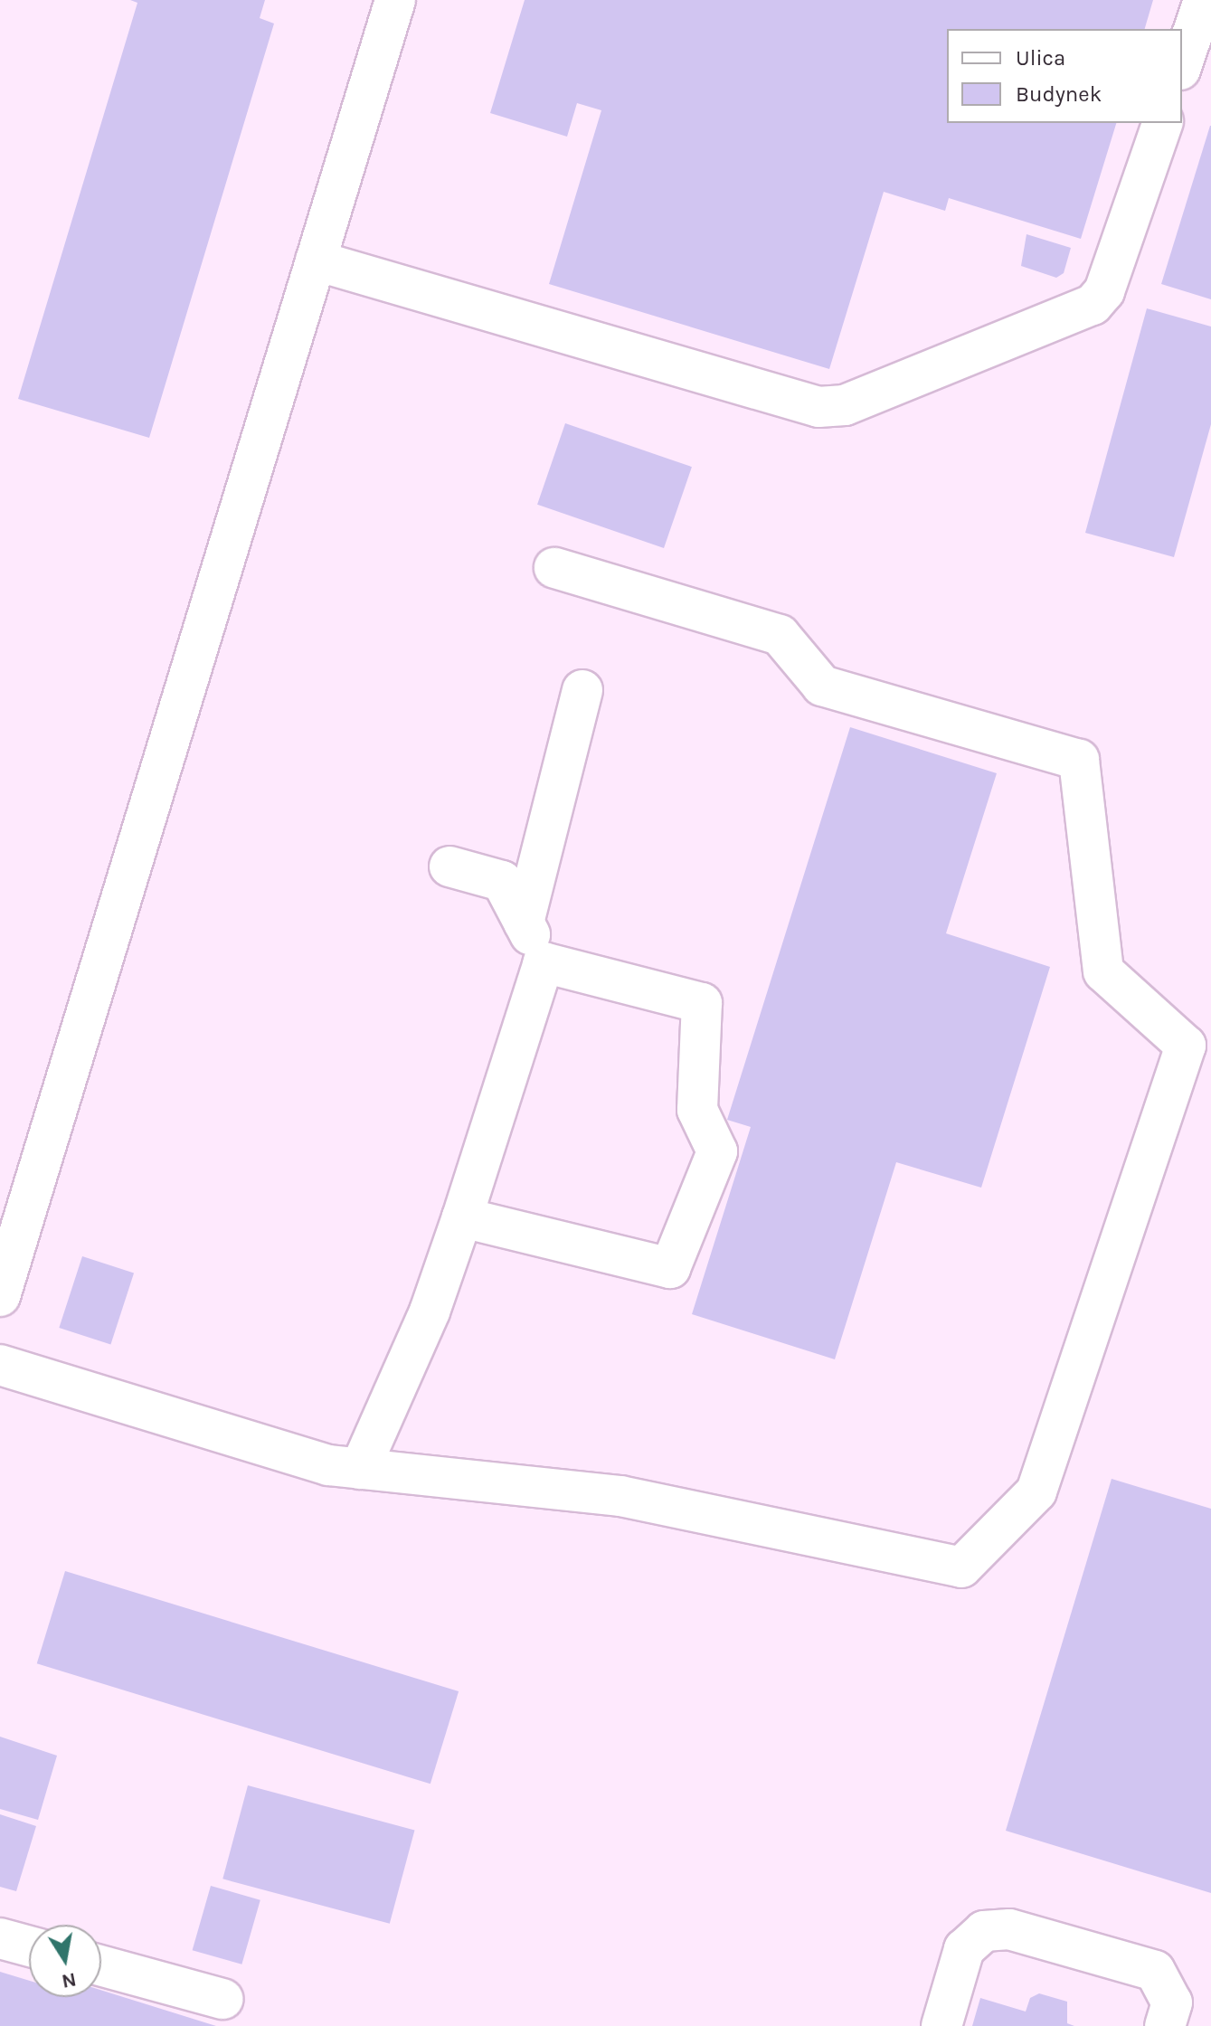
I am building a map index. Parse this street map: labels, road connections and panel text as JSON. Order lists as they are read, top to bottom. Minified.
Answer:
{"legend":["Ulica","Budynek"],"north":"bottom"}
